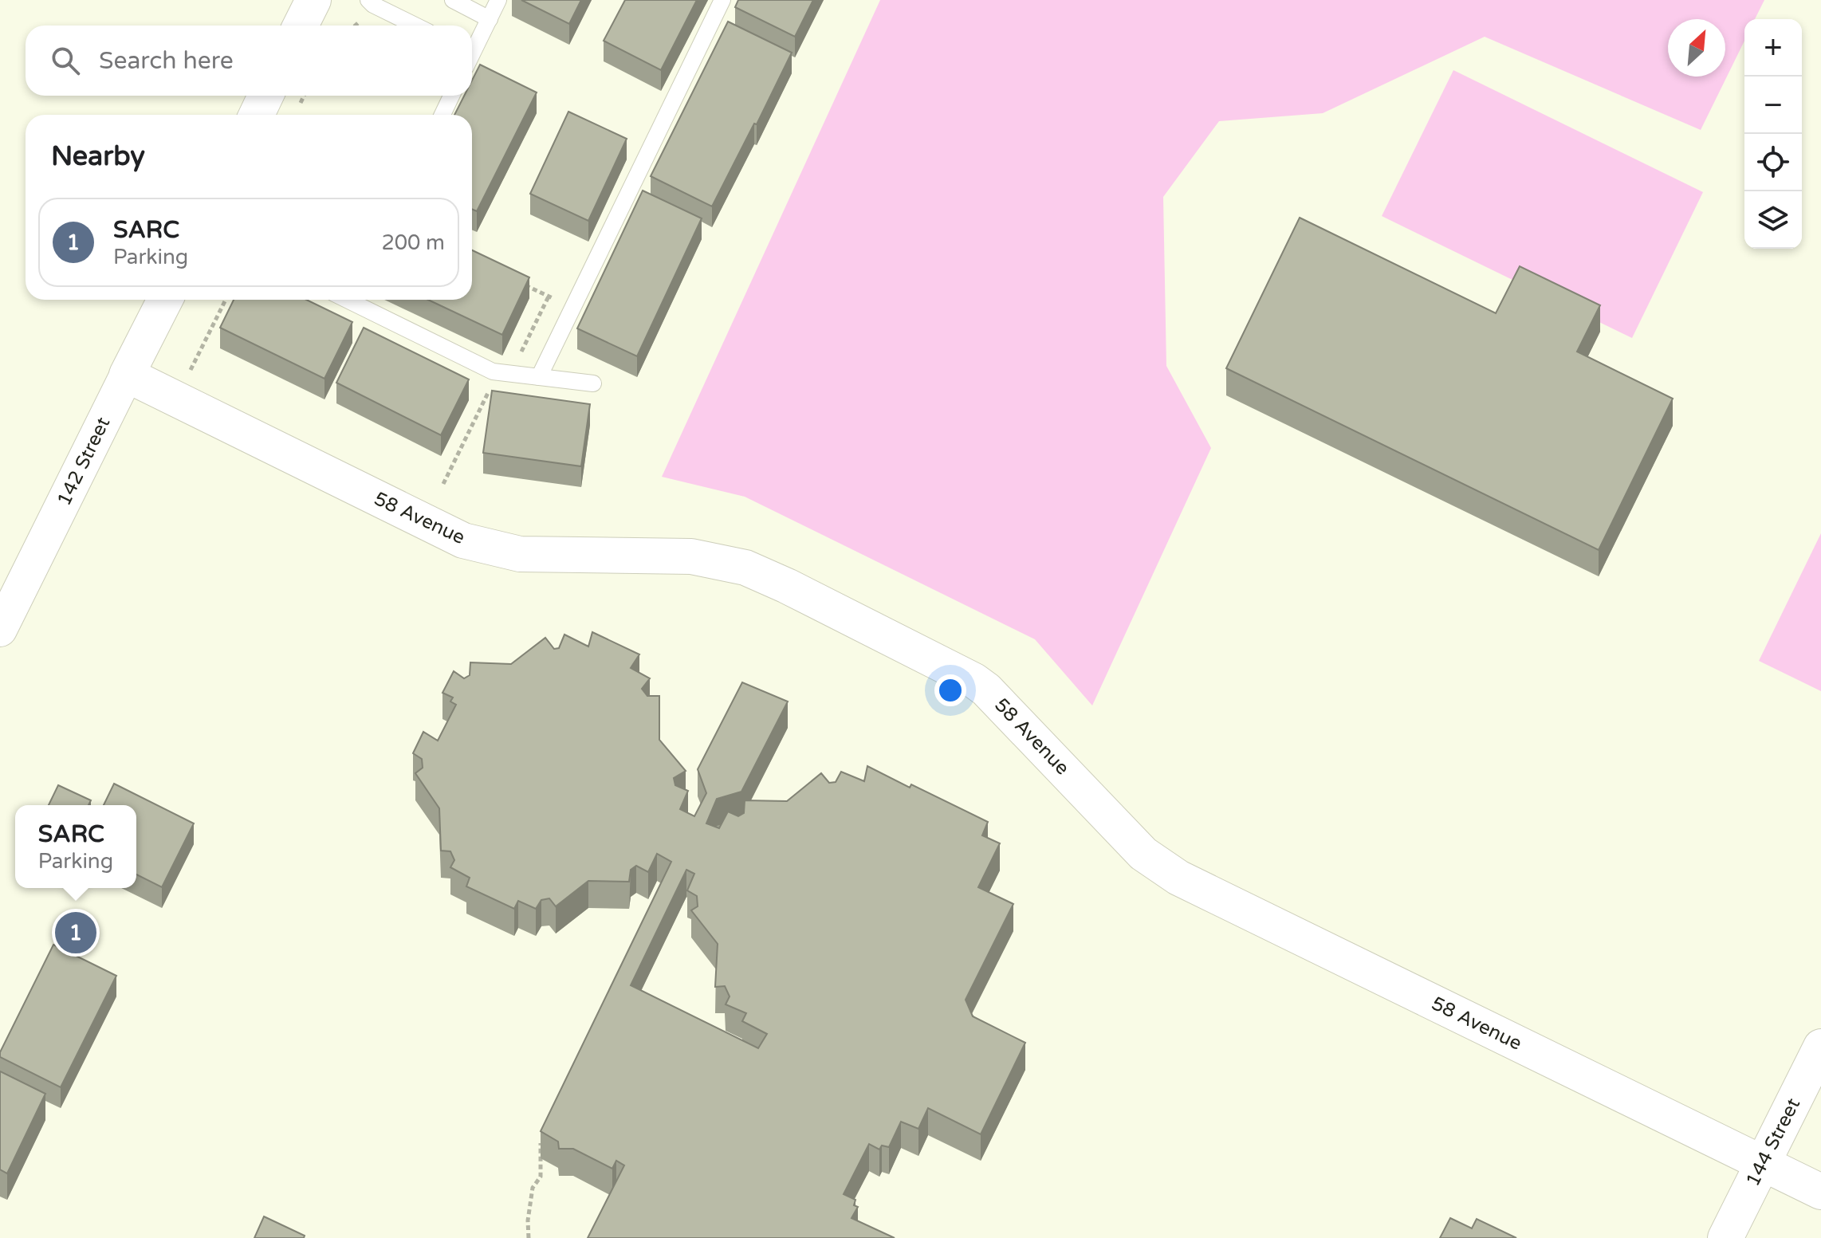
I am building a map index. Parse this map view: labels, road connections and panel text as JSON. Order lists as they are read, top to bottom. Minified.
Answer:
{"streets":{"street":["142 Street","58 Avenue","144 Street"]},"crossings":[["142 Street","58 Avenue"],["58 Avenue","144 Street"]],"north":"top right","page":{"map_buttons":["+","−"],"search":"Search here","heading":"Nearby","list":[{"mark":"1","name":"SARC","note":"Parking","value":"200 m"}],"popup":["SARC","Parking"],"pins":"1"}}
